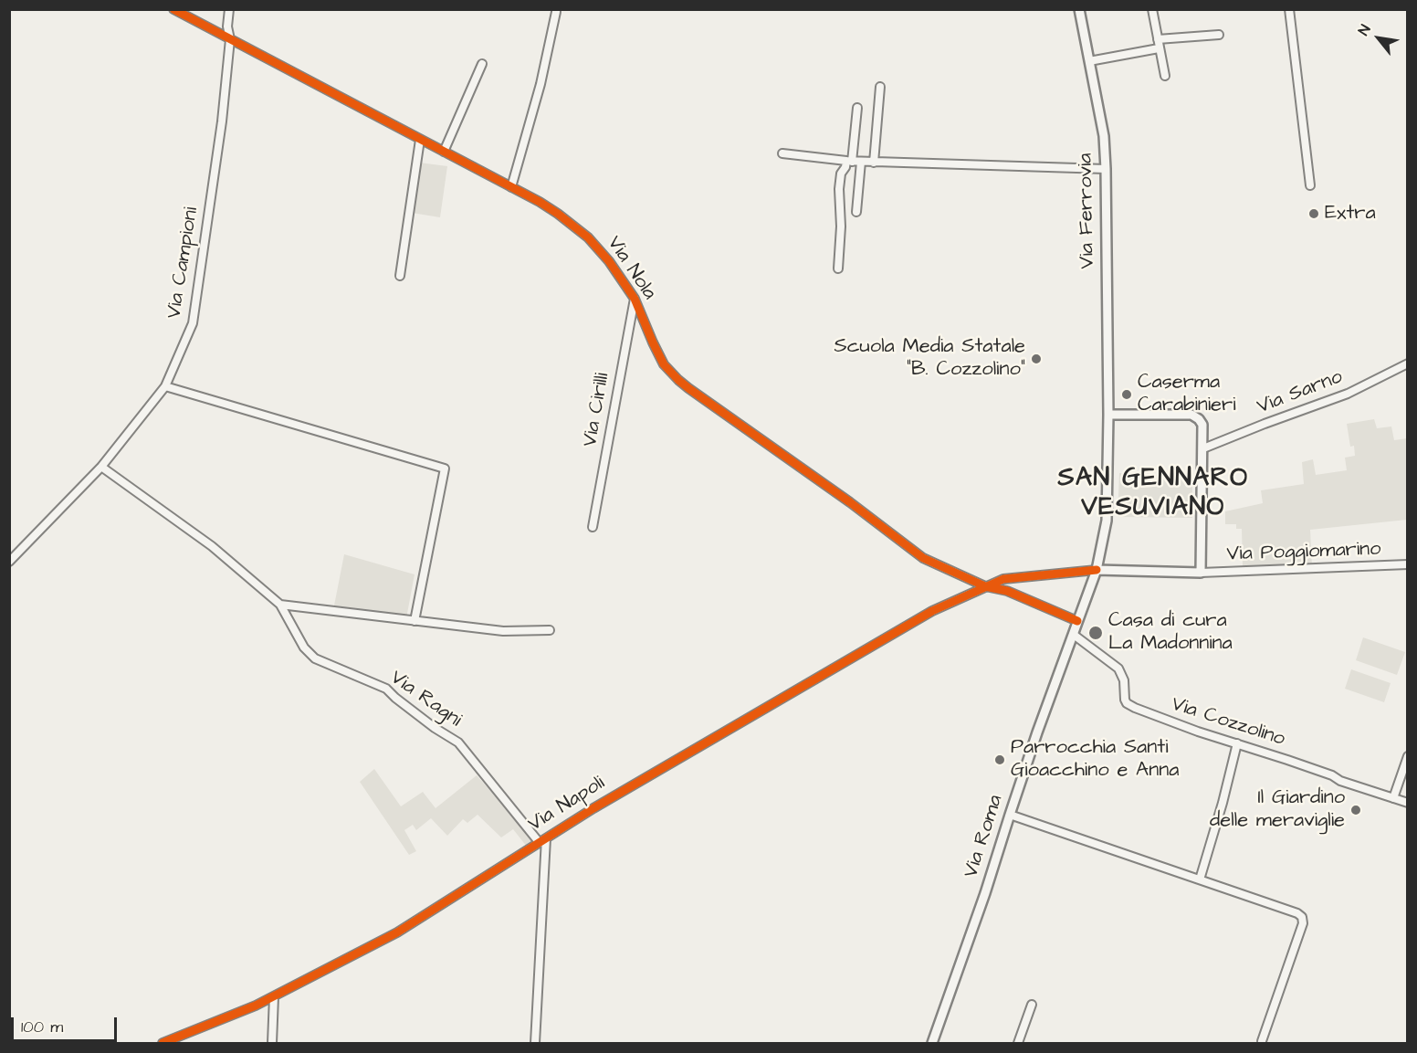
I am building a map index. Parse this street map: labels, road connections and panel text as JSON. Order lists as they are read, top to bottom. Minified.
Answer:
{"streets":{"main road":["Via Ferrovia","Via Roma"],"street":["Via Campioni","Via Nola","Via Sarno","Via Cirilli","Via Poggiomarino","Via Ragni","Via Cozzolino","Via Napoli"]},"crossings":[["Via Ferrovia","Via Napoli"],["Via Ferrovia","Via Roma"],["Via Campioni","Via Nola"],["Via Campioni","Via Ragni"],["Via Nola","Via Cirilli"],["Via Nola","Via Napoli"],["Via Nola","Via Roma"],["Via Ragni","Via Napoli"],["Via Cozzolino","Via Roma"],["Via Napoli","Via Roma"]],"districts":["SAN GENNARO VESUVIANO"],"places":["Extra","Scuola Media Statale \"B. Cozzolino\"","Caserma Carabinieri","Casa di cura La Madonnina","Parrocchia Santi Gioacchino e Anna","Il Giardino delle meraviglie"],"scale_bar":"100 m","north":"top left"}
